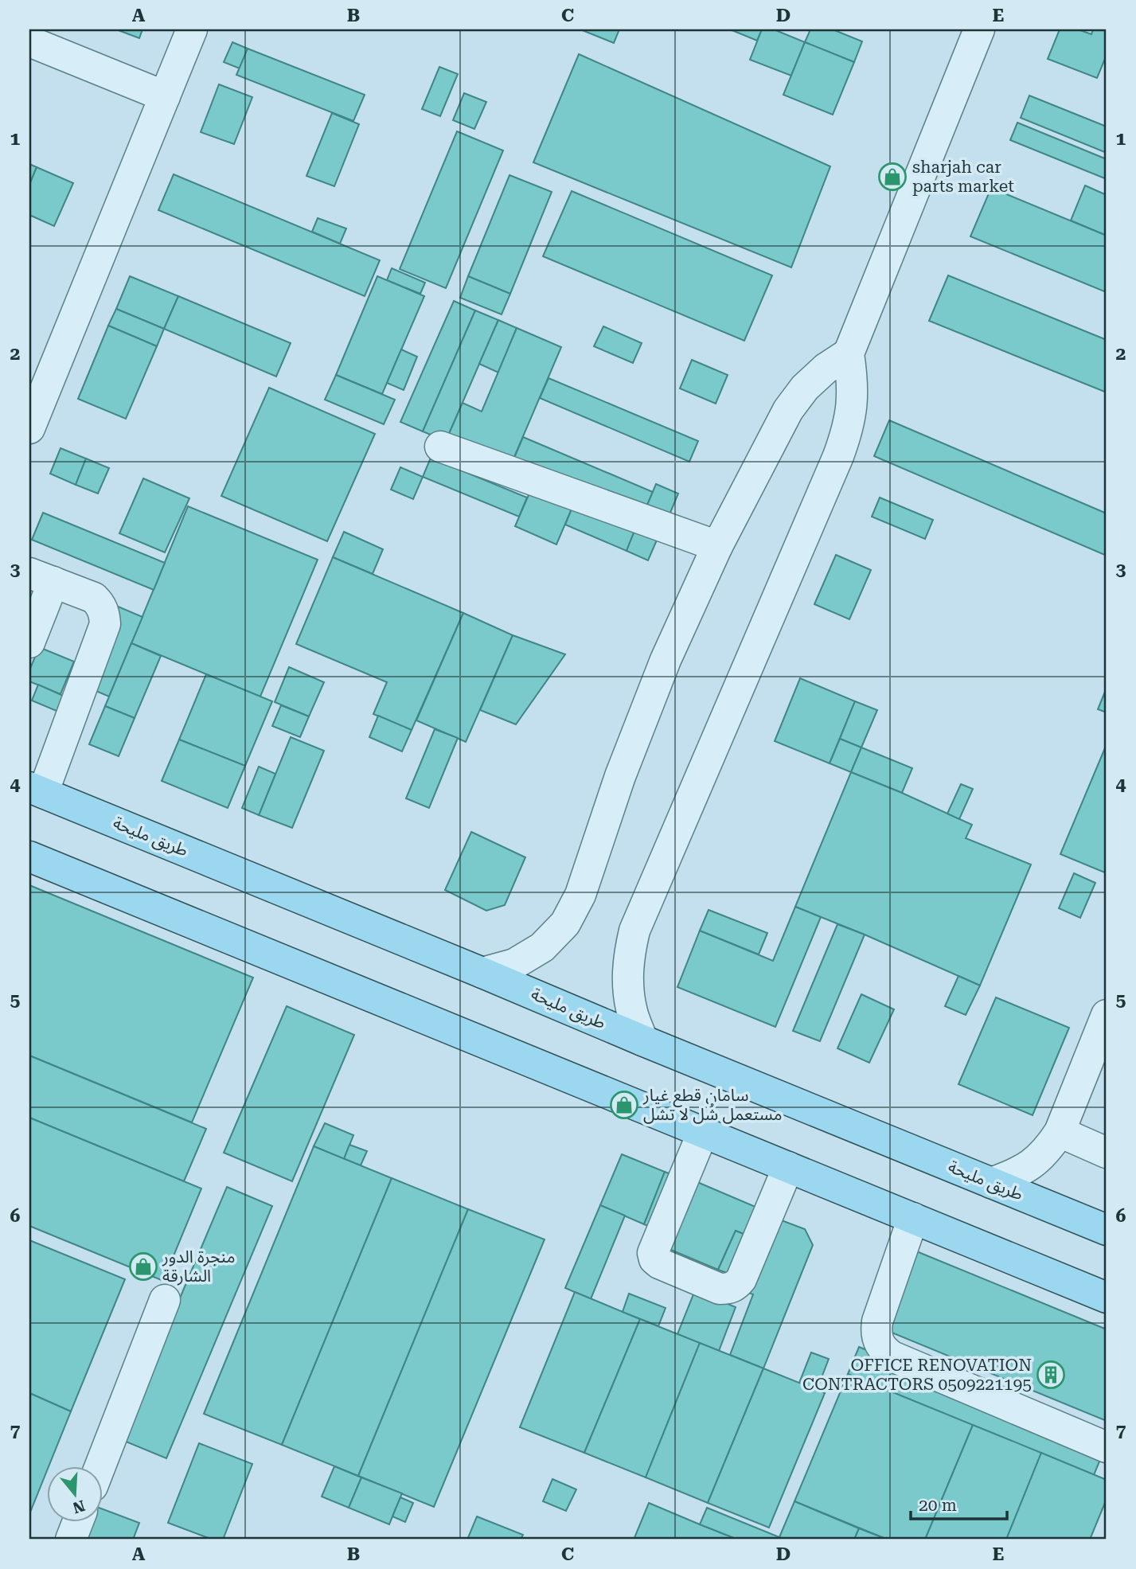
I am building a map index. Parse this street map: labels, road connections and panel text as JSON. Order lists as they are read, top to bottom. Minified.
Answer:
{"streets":{"main road":["طريق مليحة"]},"places":{"shop":["sharjah car parts market","سامان قطع غيار مستعمل شُل لا تشل","منجرة الدور الشارقة"],"building":["OFFICE RENOVATION CONTRACTORS 0509221195"]},"scale_bar":"20 m","north":"bottom","grid":{"columns":["A","B","C","D","E"],"rows":["1","2","3","4","5","6","7"]}}
